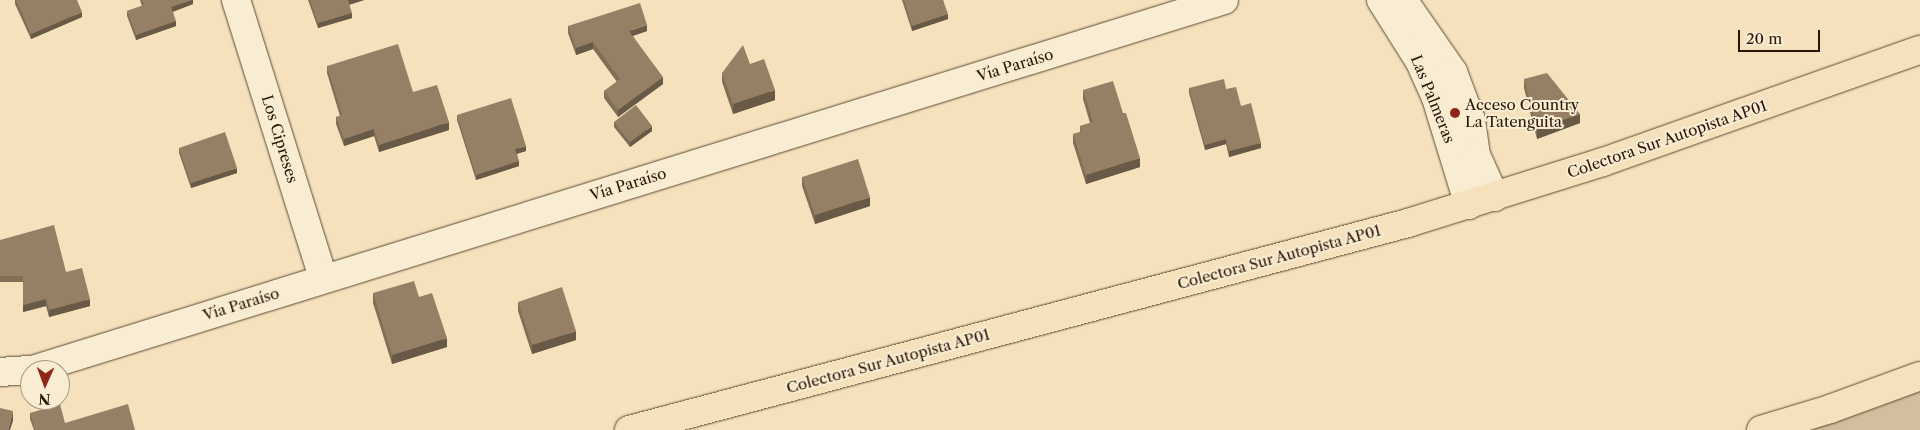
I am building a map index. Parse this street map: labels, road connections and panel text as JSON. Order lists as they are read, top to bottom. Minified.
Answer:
{"streets":{"main road":["Colectora Sur Autopista AP01"],"street":["Vía Paraíso","Las Palmeras","Los Cipreses"]},"crossings":[["Vía Paraíso","Los Cipreses"],["Las Palmeras","Colectora Sur Autopista AP01"]],"places":["Acceso Country La Tatenguita"],"scale_bar":"20 m","north":"bottom"}
